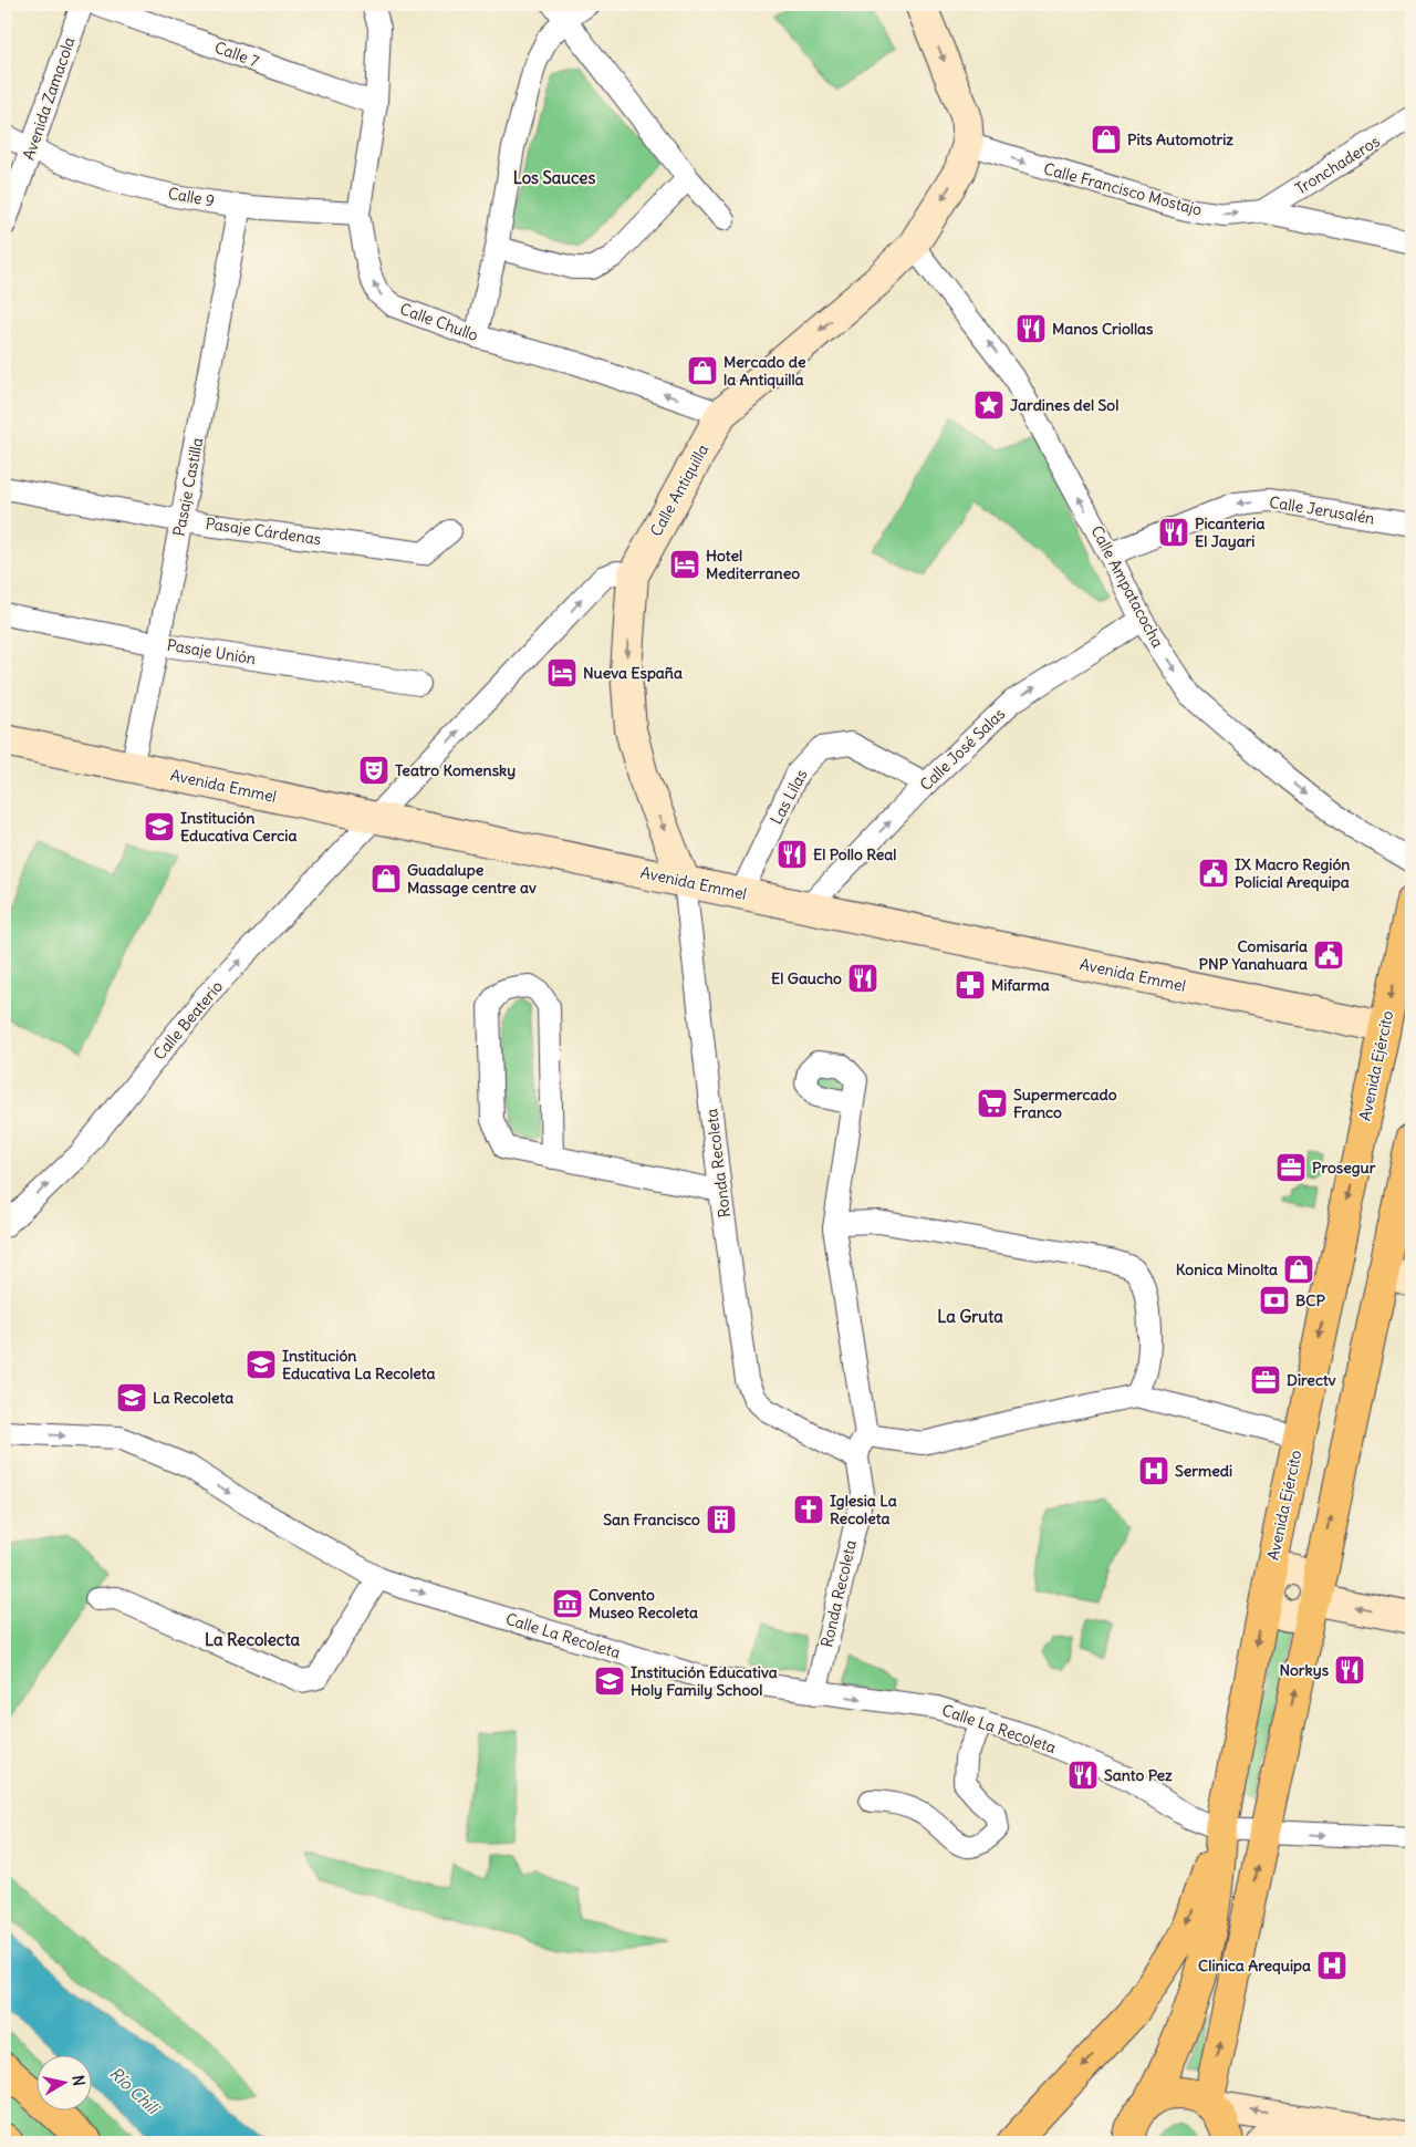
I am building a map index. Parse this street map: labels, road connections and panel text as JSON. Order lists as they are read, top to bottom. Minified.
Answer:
{"streets":{"main road":["Avenida Ejército"],"street":["Calle 7","Avenida Zamacola","Tronchaderos","Calle Francisco Mostajo","Calle 9","Calle Chullo","Pasaje Castilla","Calle Antiquilla","Calle Jerusalén","Pasaje Cárdenas","Calle Ampatacocha","Pasaje Unión","Calle José Salas","Avenida Emmel","Las Lilas","Calle Beaterio","Ronda Recoleta","Calle La Recoleta"]},"crossings":[["Calle 7","Calle Chullo"],["Avenida Zamacola","Calle 9"],["Tronchaderos","Calle Francisco Mostajo"],["Calle Francisco Mostajo","Calle Antiquilla"],["Calle 9","Calle Chullo"],["Calle 9","Pasaje Castilla"],["Calle Chullo","Calle Antiquilla"],["Pasaje Castilla","Pasaje Cárdenas"],["Pasaje Castilla","Pasaje Unión"],["Pasaje Castilla","Avenida Emmel"],["Calle Antiquilla","Calle Ampatacocha"],["Calle Antiquilla","Ronda Recoleta"],["Calle Jerusalén","Calle Ampatacocha"],["Calle Ampatacocha","Calle José Salas"],["Calle José Salas","Avenida Emmel"],["Calle José Salas","Las Lilas"],["Avenida Emmel","Las Lilas"],["Avenida Emmel","Calle Beaterio"],["Avenida Emmel","Avenida Ejército"],["Avenida Emmel","Ronda Recoleta"],["Avenida Ejército","Calle La Recoleta"],["Ronda Recoleta","Calle La Recoleta"]],"one_way":["Calle Francisco Mostajo","Calle Chullo","Calle Antiquilla","Calle Jerusalén","Calle José Salas","Calle Beaterio","Calle La Recoleta"],"districts":["Los Sauces","La Gruta","La Recolecta"],"water":["Río Chili"],"places":{"shop":["Pits Automotriz","Mercado de la Antiquilla","Guadalupe Massage centre av","Konica Minolta"],"restaurant":["Manos Criollas","Picanteria El Jayari","El Pollo Real","El Gaucho","Norkys","Santo Pez"],"place":["Jardines del Sol"],"hotel":["Hotel Mediterraneo","Nueva España"],"theatre":["Teatro Komensky"],"school or university":["Institución Educativa Cercia","Institución Educativa La Recoleta","La Recoleta","Institución Educativa Holy Family School"],"public building":["IX Macro Región Policial Arequipa","Comisaría PNP Yanahuara"],"pharmacy":["Mifarma"],"supermarket":["Supermercado Franco"],"office":["Prosegur","Directv"],"bank":["BCP"],"hospital":["Sermedi","Clinica Arequipa"],"church":["Iglesia La Recoleta"],"building":["San Francisco"],"museum":["Convento Museo Recoleta"]},"north":"right"}
